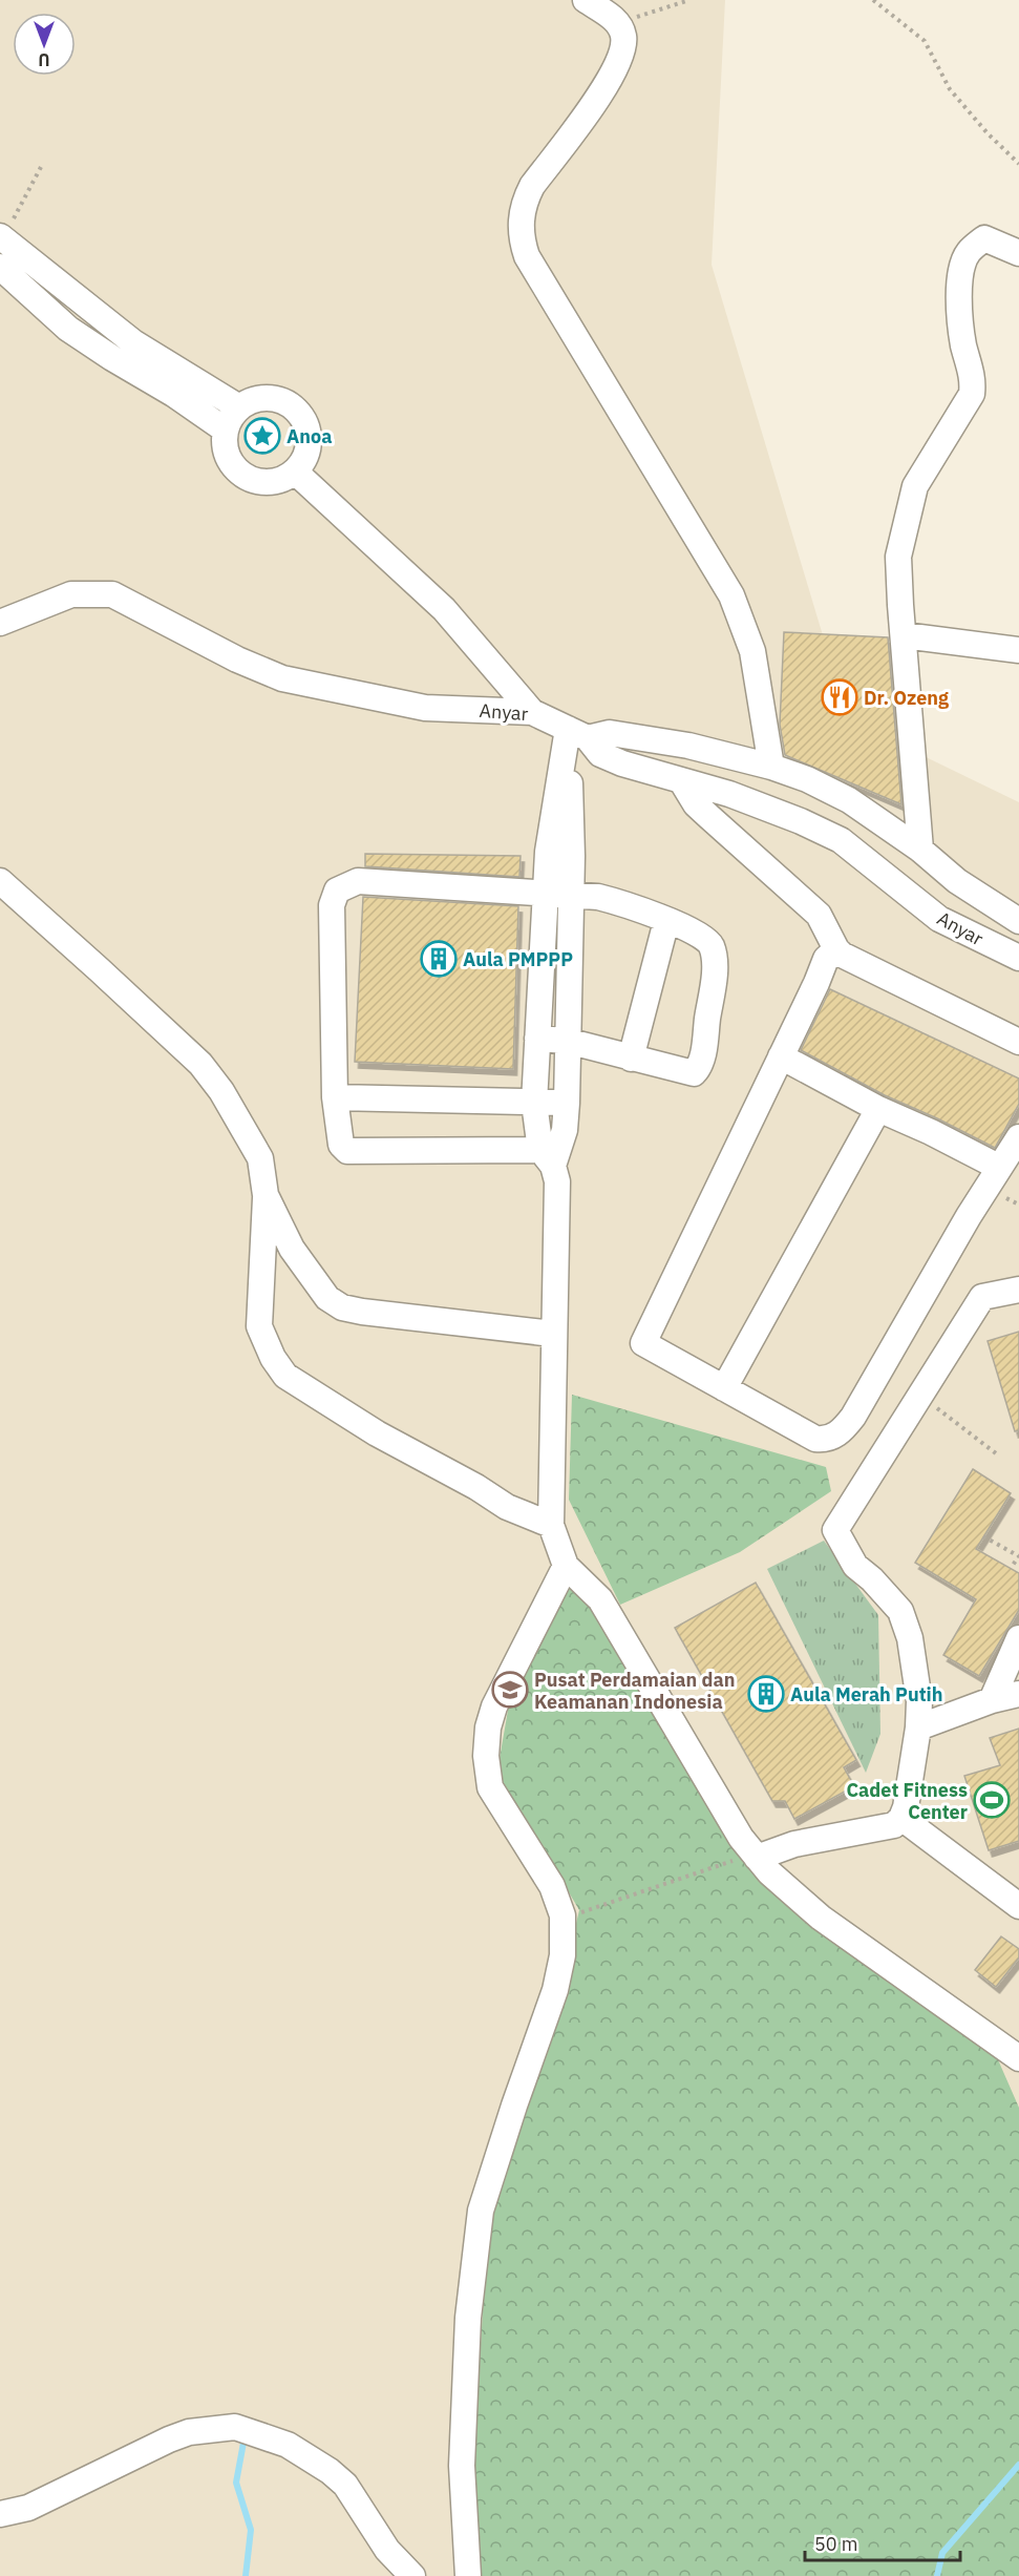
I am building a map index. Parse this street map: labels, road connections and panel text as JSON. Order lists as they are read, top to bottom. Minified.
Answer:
{"streets":{"street":["Anyar"]},"places":{"place":["Anoa"],"restaurant":["Dr. Ozeng"],"building":["Aula PMPPP","Aula Merah Putih"],"school or university":["Pusat Perdamaian dan Keamanan Indonesia"],"sports":["Cadet Fitness Center"]},"scale_bar":"50 m","north":"bottom"}
